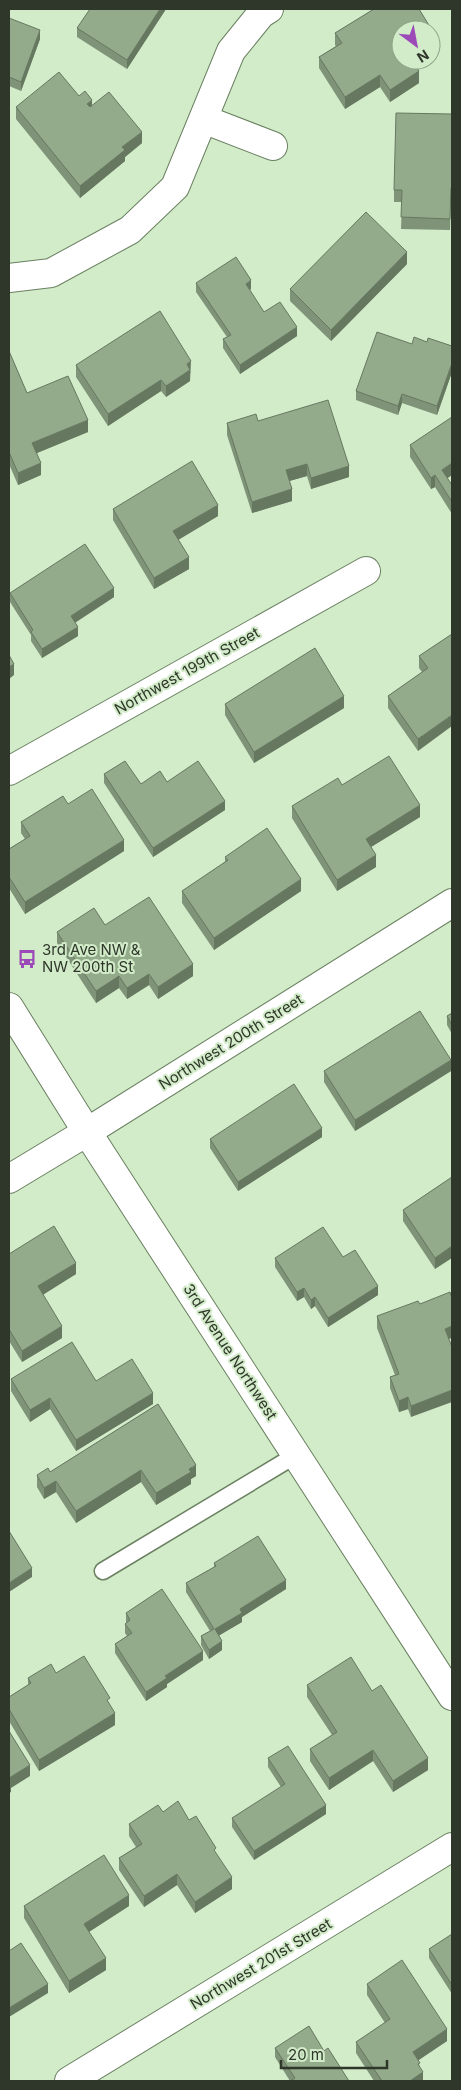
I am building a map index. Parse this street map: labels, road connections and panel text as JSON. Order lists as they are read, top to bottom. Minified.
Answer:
{"streets":{"street":["Northwest 199th Street","Northwest 200th Street","3rd Avenue Northwest","Northwest 201st Street"]},"crossings":[["Northwest 200th Street","3rd Avenue Northwest"]],"places":{"bus stop":["3rd Ave NW & NW 200th St"]},"scale_bar":"20 m","north":"bottom right"}
